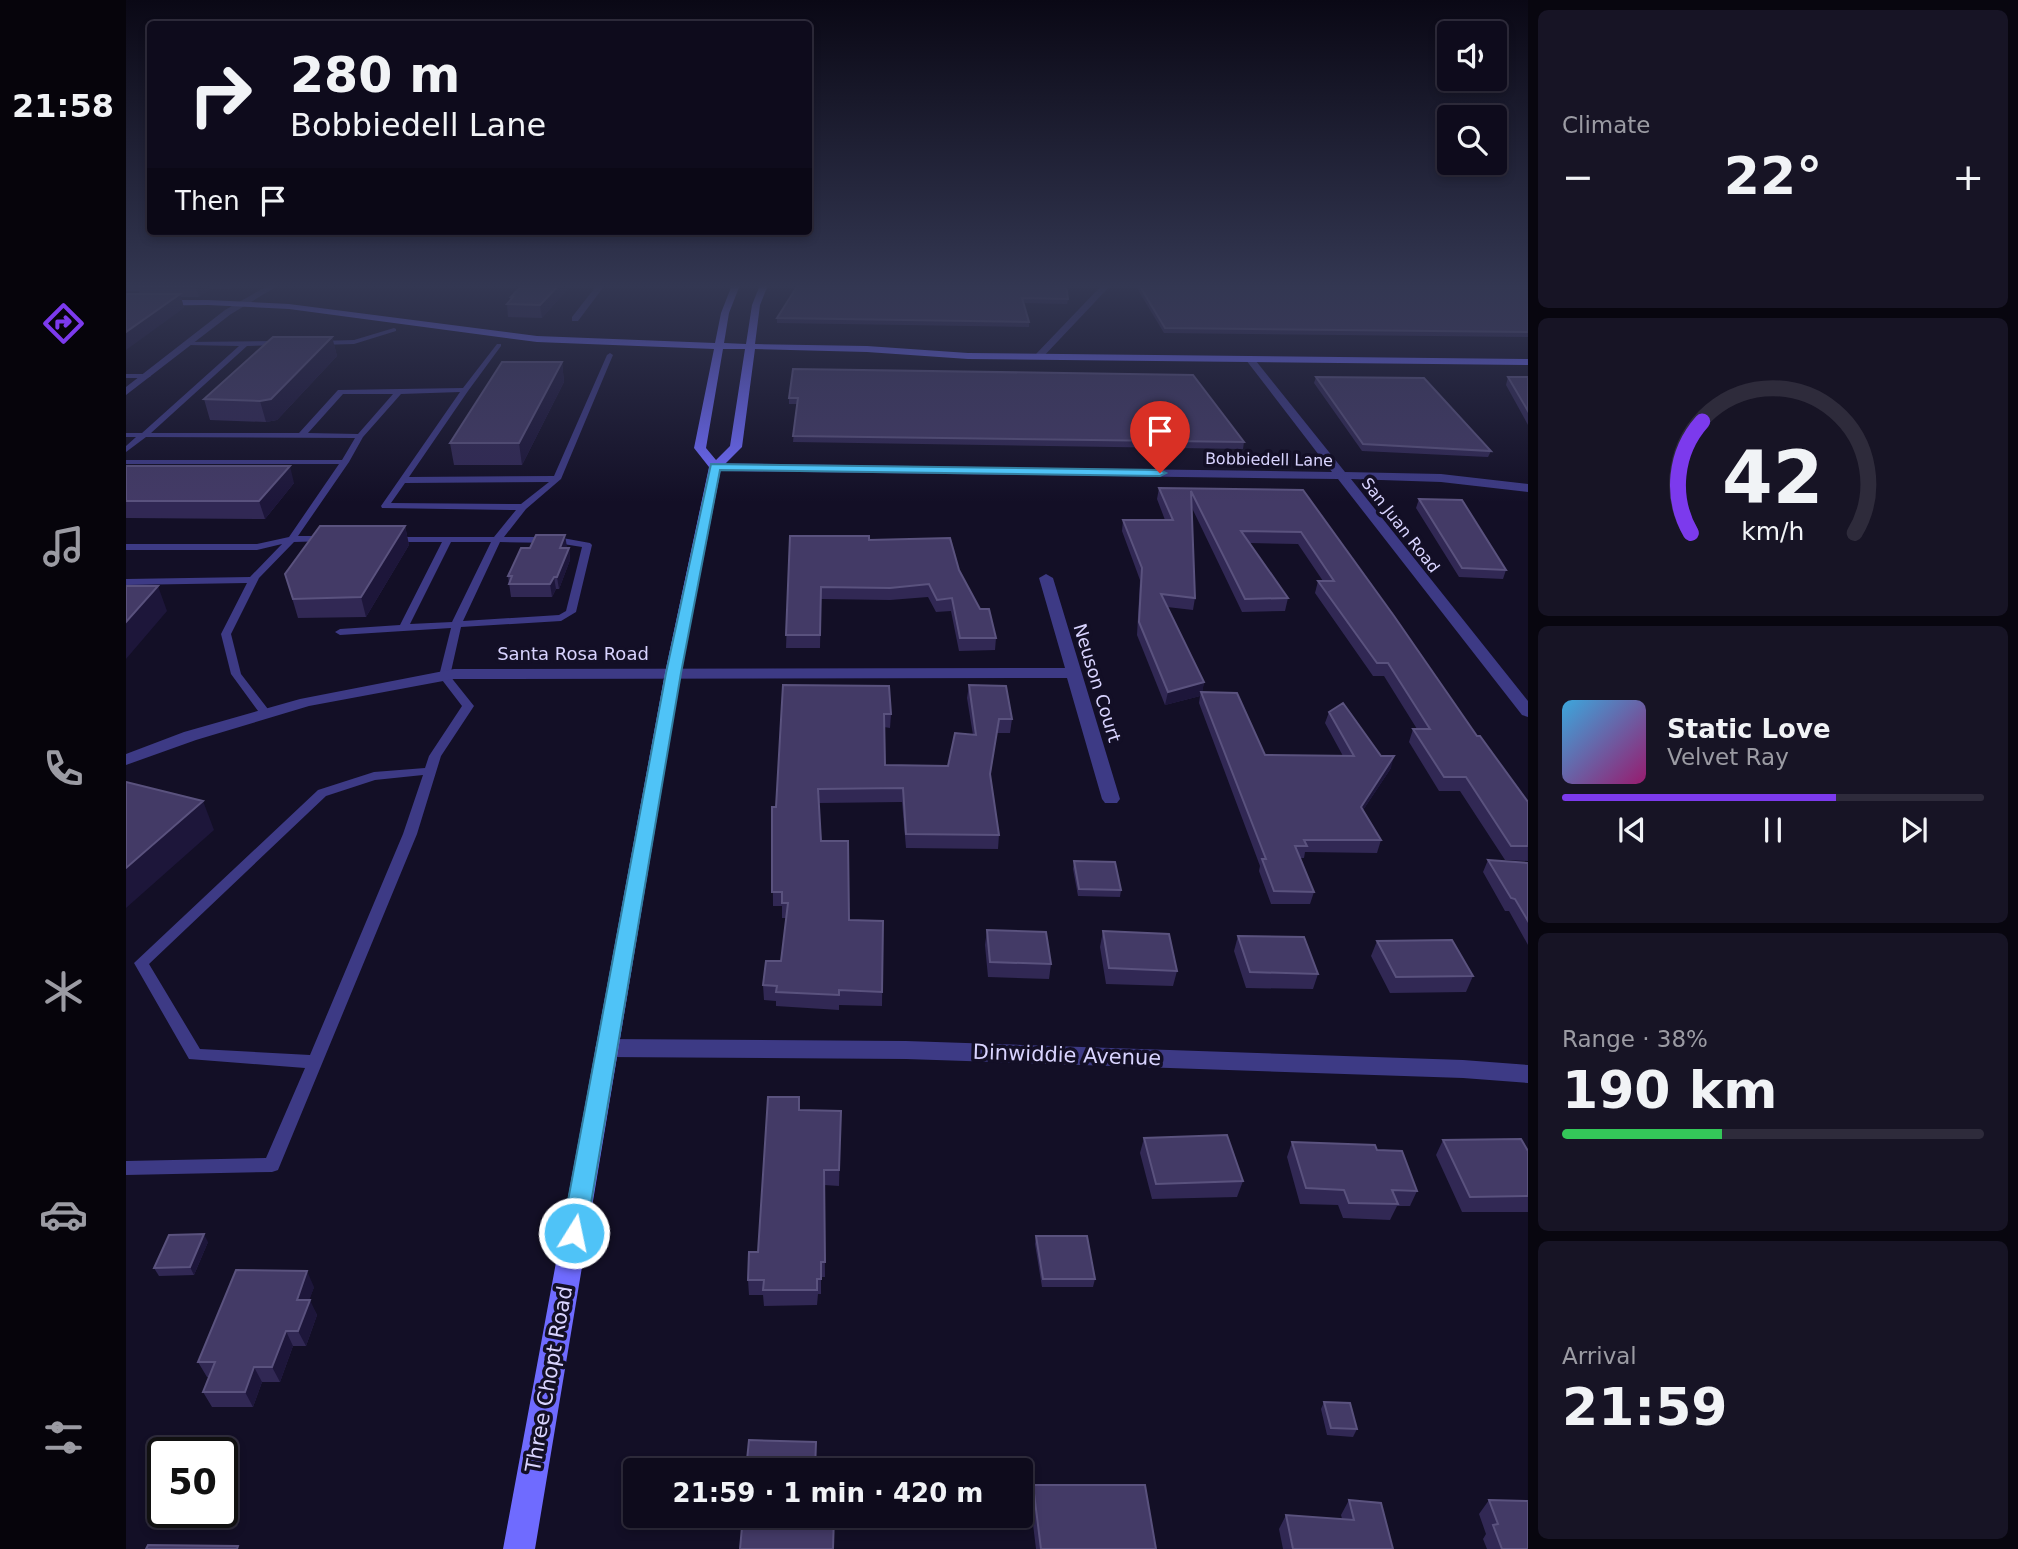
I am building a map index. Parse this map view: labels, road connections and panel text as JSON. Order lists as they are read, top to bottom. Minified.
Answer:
{"streets":{"main road":["Three Chopt Road"],"street":["Bobbiedell Lane","San Juan Road","Santa Rosa Road","Neuson Court","Dinwiddie Avenue"]},"crossings":[["Bobbiedell Lane","San Juan Road"],["Bobbiedell Lane","Three Chopt Road"],["Santa Rosa Road","Neuson Court"],["Santa Rosa Road","Three Chopt Road"],["Dinwiddie Avenue","Three Chopt Road"]],"page":{"tabs":"21:58","tile":["Climate",["Range · 38%","190 km"],["Arrival","21:59"]],"turn":["280 m","Bobbiedell Lane"],"heat":["−","22°","+"],"then":"Then","song":["Static Love","Velvet Ray"],"limit":"50","trip":"21:59 · 1 min · 420 m","gauge":["42","km/h"]}}
